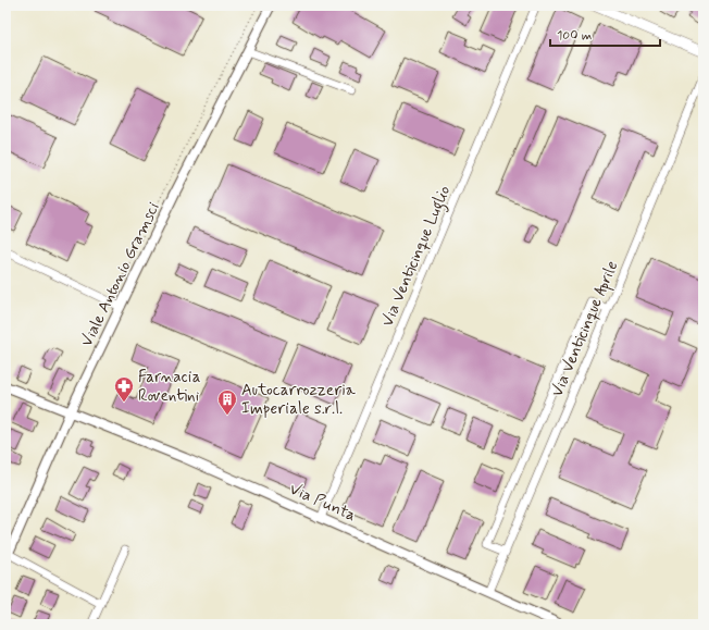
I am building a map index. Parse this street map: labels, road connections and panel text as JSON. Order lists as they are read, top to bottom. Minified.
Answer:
{"streets":{"street":["Via Venticinque Luglio","Viale Antonio Gramsci","Via Venticinque Aprile","Via Punta"]},"crossings":[["Via Venticinque Luglio","Via Punta"],["Viale Antonio Gramsci","Via Punta"],["Via Venticinque Aprile","Via Punta"]],"places":{"pharmacy":["Farnacia Roventini"],"building":["Autocarrozzeria Imperiale s.r.l."]},"scale_bar":"100 m"}
